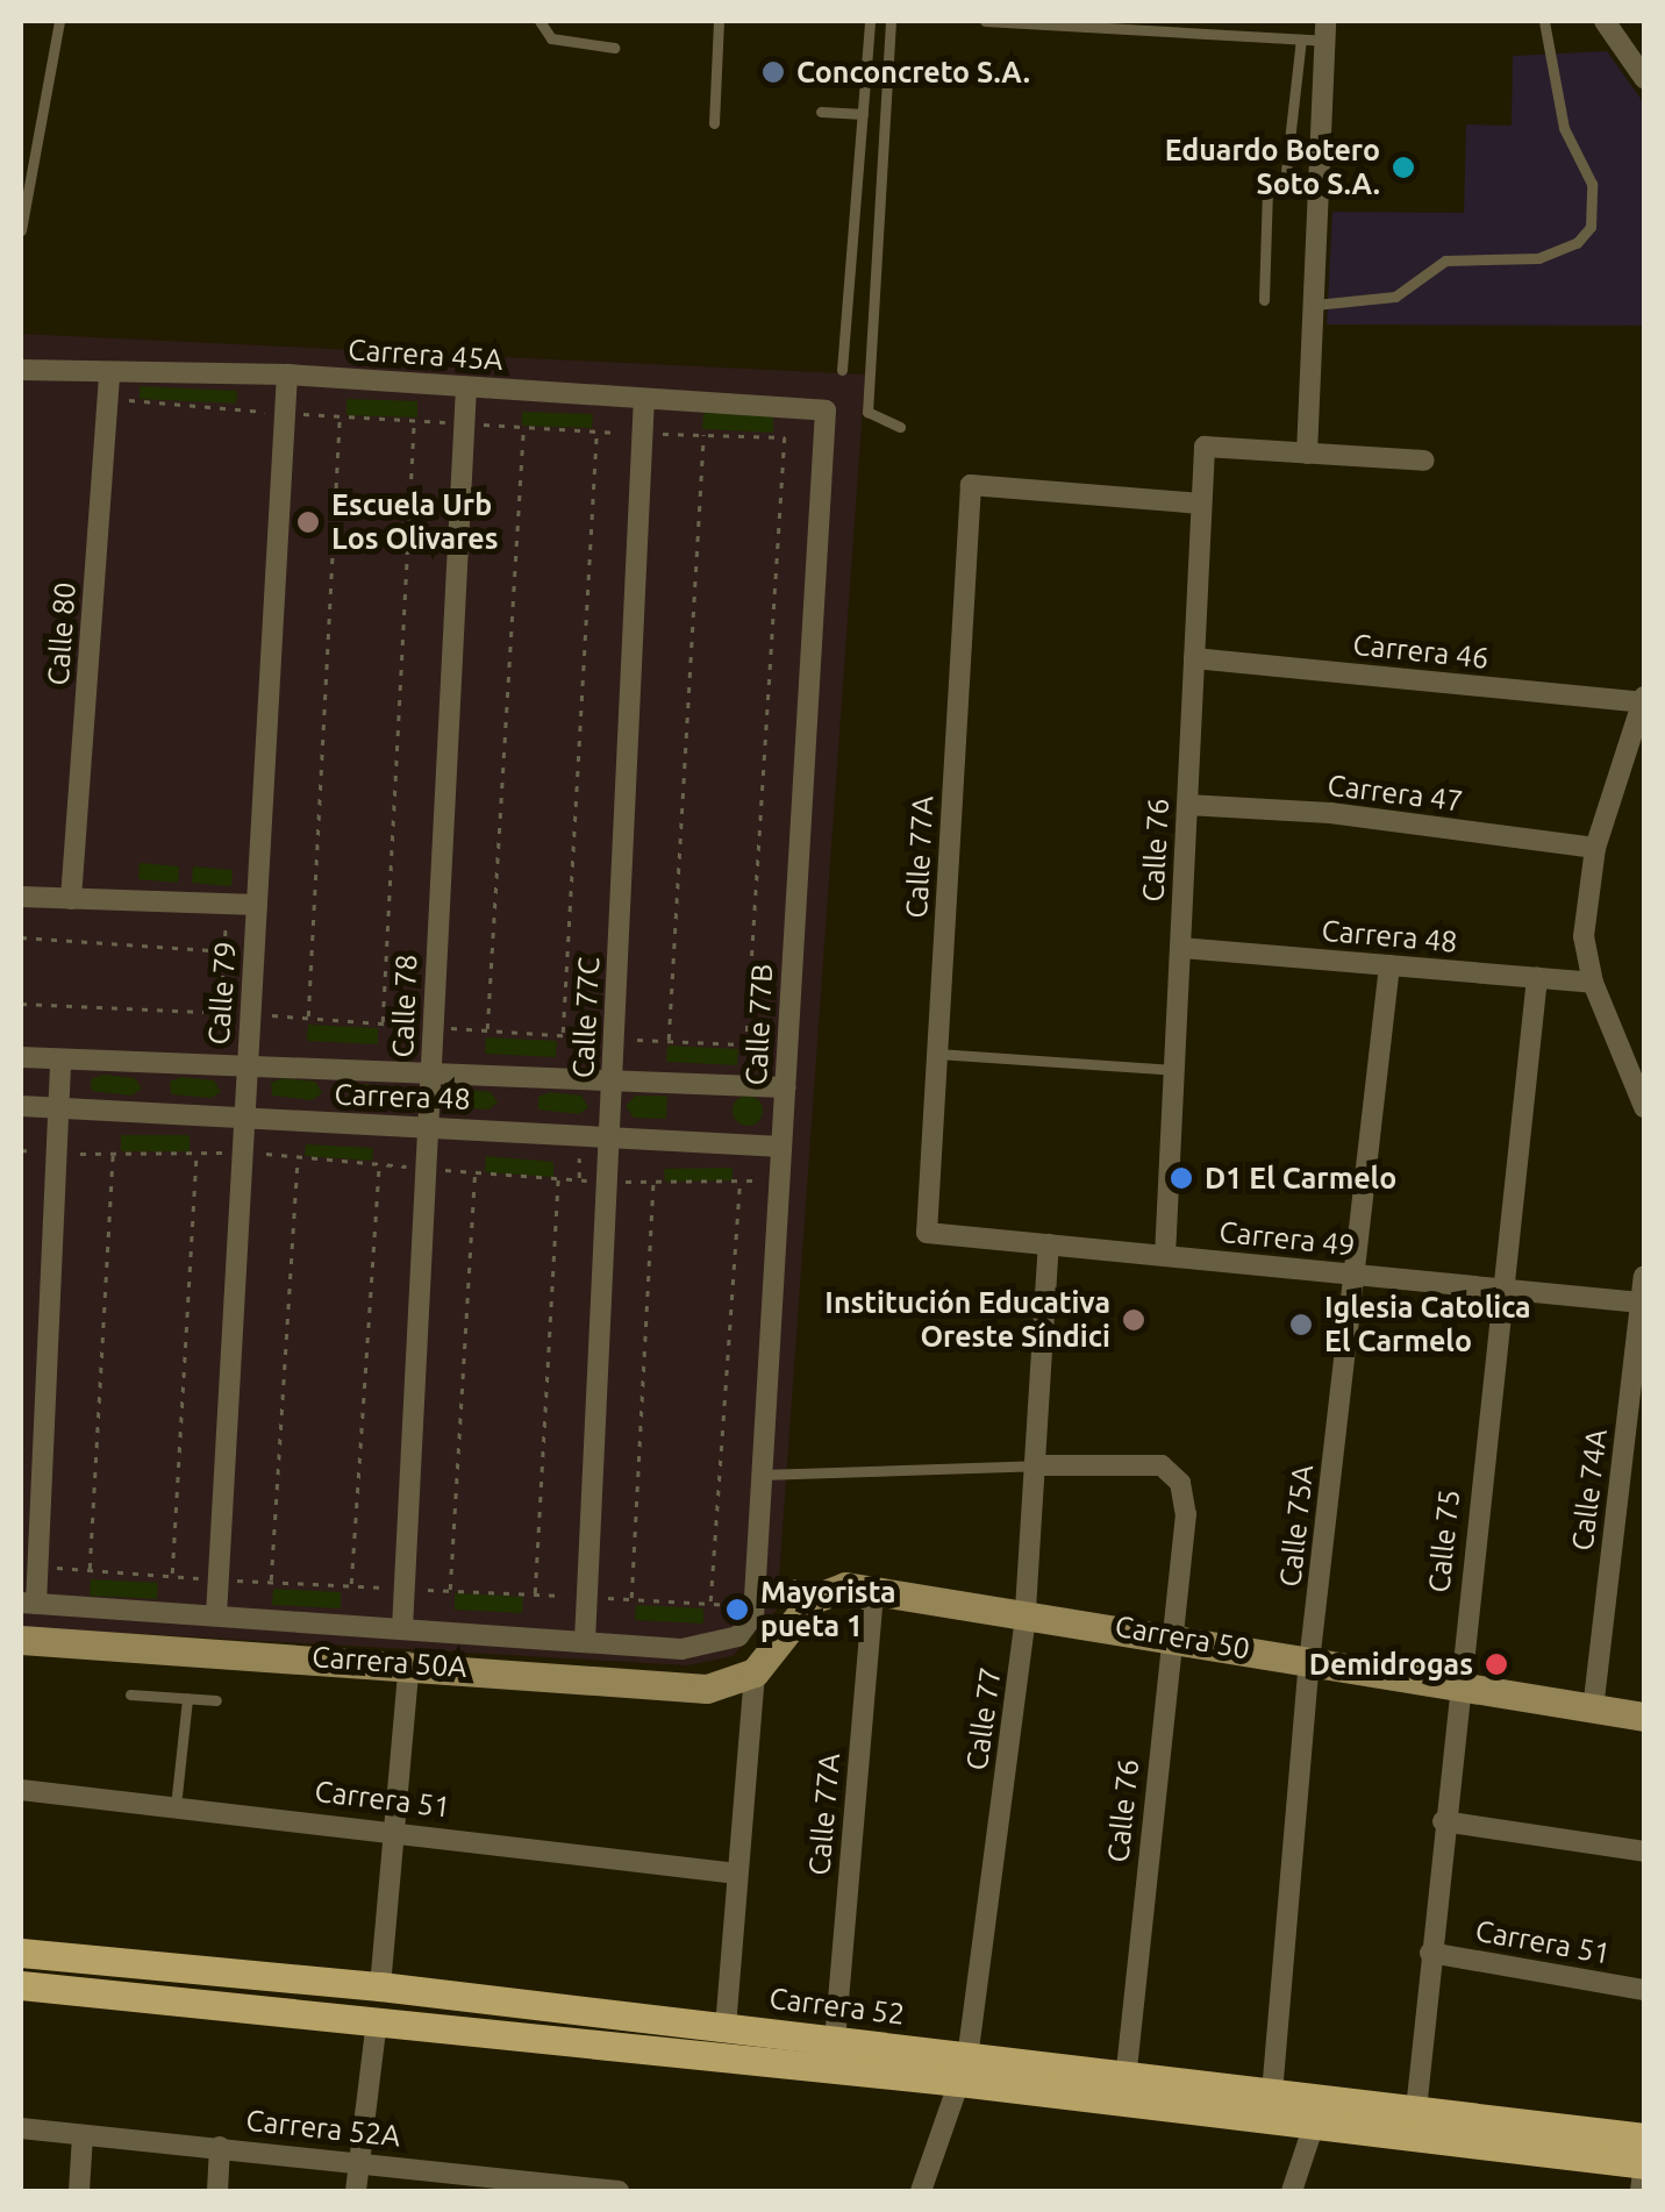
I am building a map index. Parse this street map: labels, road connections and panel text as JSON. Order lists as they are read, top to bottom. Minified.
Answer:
{"streets":{"main road":["Carrera 52"],"street":["Carrera 45A","Calle 80","Carrera 46","Carrera 47","Calle 76","Calle 77A","Carrera 48","Calle 79","Calle 78","Calle 77C","Calle 77B","Carrera 49","Calle 74A","Calle 75A","Calle 75","Carrera 50","Carrera 50A","Calle 77","Carrera 51","Carrera 52A"]},"crossings":[["Carrera 45A","Calle 80"],["Carrera 45A","Calle 79"],["Carrera 45A","Calle 78"],["Carrera 45A","Calle 77C"],["Carrera 45A","Calle 77B"],["Carrera 46","Calle 76"],["Carrera 47","Calle 76"],["Calle 76","Calle 77A"],["Calle 76","Carrera 48"],["Calle 76","Carrera 49"],["Calle 76","Carrera 50"],["Calle 76","Calle 77"],["Calle 76","Carrera 52"],["Calle 77A","Carrera 49"],["Calle 77A","Carrera 50"],["Calle 77A","Carrera 52"],["Carrera 48","Calle 79"],["Carrera 48","Calle 78"],["Carrera 48","Calle 77C"],["Carrera 48","Calle 77B"],["Carrera 48","Calle 75A"],["Carrera 48","Calle 75"],["Calle 77C","Calle 77B"],["Carrera 49","Calle 74A"],["Carrera 49","Calle 75A"],["Carrera 49","Calle 75"],["Carrera 49","Calle 77"],["Calle 74A","Carrera 50"],["Calle 75A","Carrera 50"],["Calle 75A","Carrera 52"],["Calle 75","Carrera 50"],["Calle 75","Carrera 51"],["Calle 75","Carrera 52"],["Carrera 50","Carrera 50A"],["Carrera 50","Calle 77"],["Calle 77","Carrera 52"]],"places":["Conconcreto S.A.","Eduardo Botero Soto S.A.","Escuela Urb Los Olivares","D1 El Carmelo","Institución Educativa Oreste Síndici","Iglesia Catolica El Carmelo","Mayorista pueta 1","Demidrogas"]}
